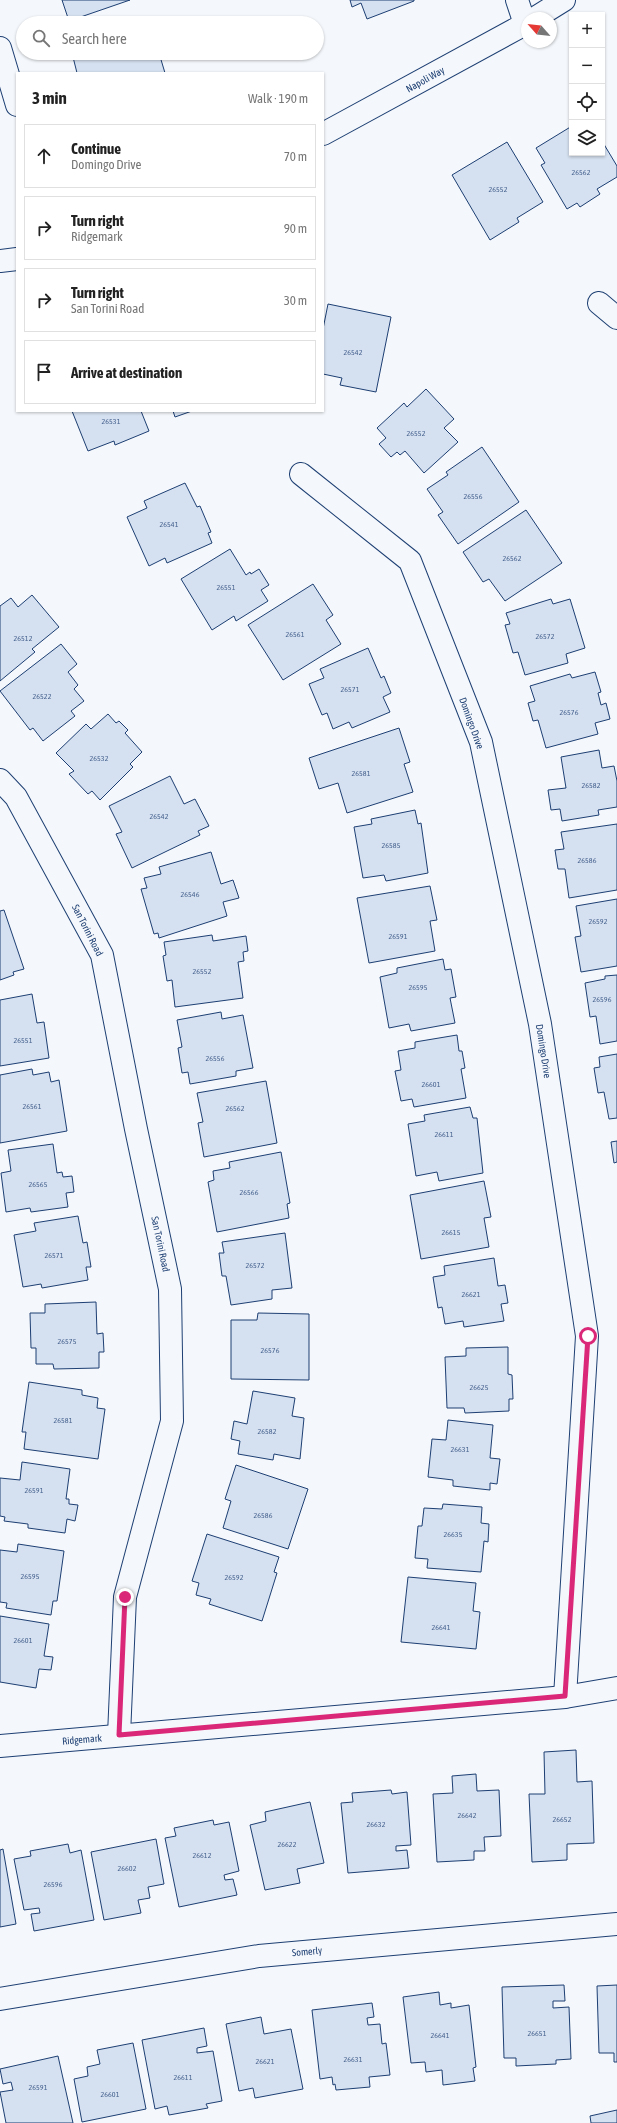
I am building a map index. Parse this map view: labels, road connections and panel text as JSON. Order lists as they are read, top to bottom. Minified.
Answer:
{"streets":{"street":["Napoli Way","Domingo Drive","San Torini Road","Ridgemark","Somerly"]},"crossings":[["Domingo Drive","Ridgemark"],["San Torini Road","Ridgemark"]],"house_numbers":["26562","26552","26542","26531","26552","26556","26541","26562","26551","26561","26572","26512","26571","26522","26576","26532","26581","26582","26542","26585","26586","26546","26592","26591","26552","26595","26596","26551","26556","26601","26561","26562","26611","26565","26566","26615","26571","26572","26621","26575","26576","26625","26581","26582","26631","26591","26586","26635","26595","26592","26641","26601","26642","26652","26632","26622","26612","26602","26596","26651","26641","26631","26621","26611","26591","26601"],"north":"top left","page":{"map_buttons":["+","−"],"search":"Search here","heading":["3 min","Walk · 190 m"],"list":[["Continue","Domingo Drive","70 m"],["Turn right","Ridgemark","90 m"],["Turn right","San Torini Road","30 m"],"Arrive at destination"]}}
